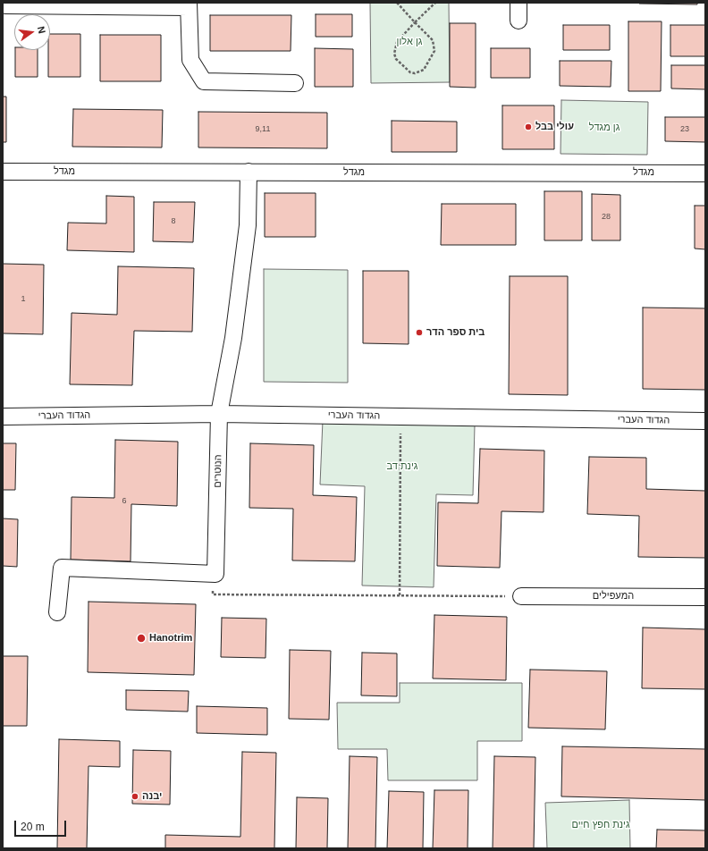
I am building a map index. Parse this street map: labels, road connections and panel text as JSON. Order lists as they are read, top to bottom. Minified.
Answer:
{"streets":{"street":["מגדל","הגדוד העברי","הנוטרים","המעפילים"]},"crossings":[["מגדל","הנוטרים"],["הגדוד העברי","הנוטרים"]],"parks":["גן אלון","גן מגדל","גינת דב","גינת חפץ חיים"],"places":["עולי בבל","בית ספר הדר","Hanotrim","יבנה"],"house_numbers":["9,11","23","28","8","1","6"],"scale_bar":"20 m","north":"right"}
